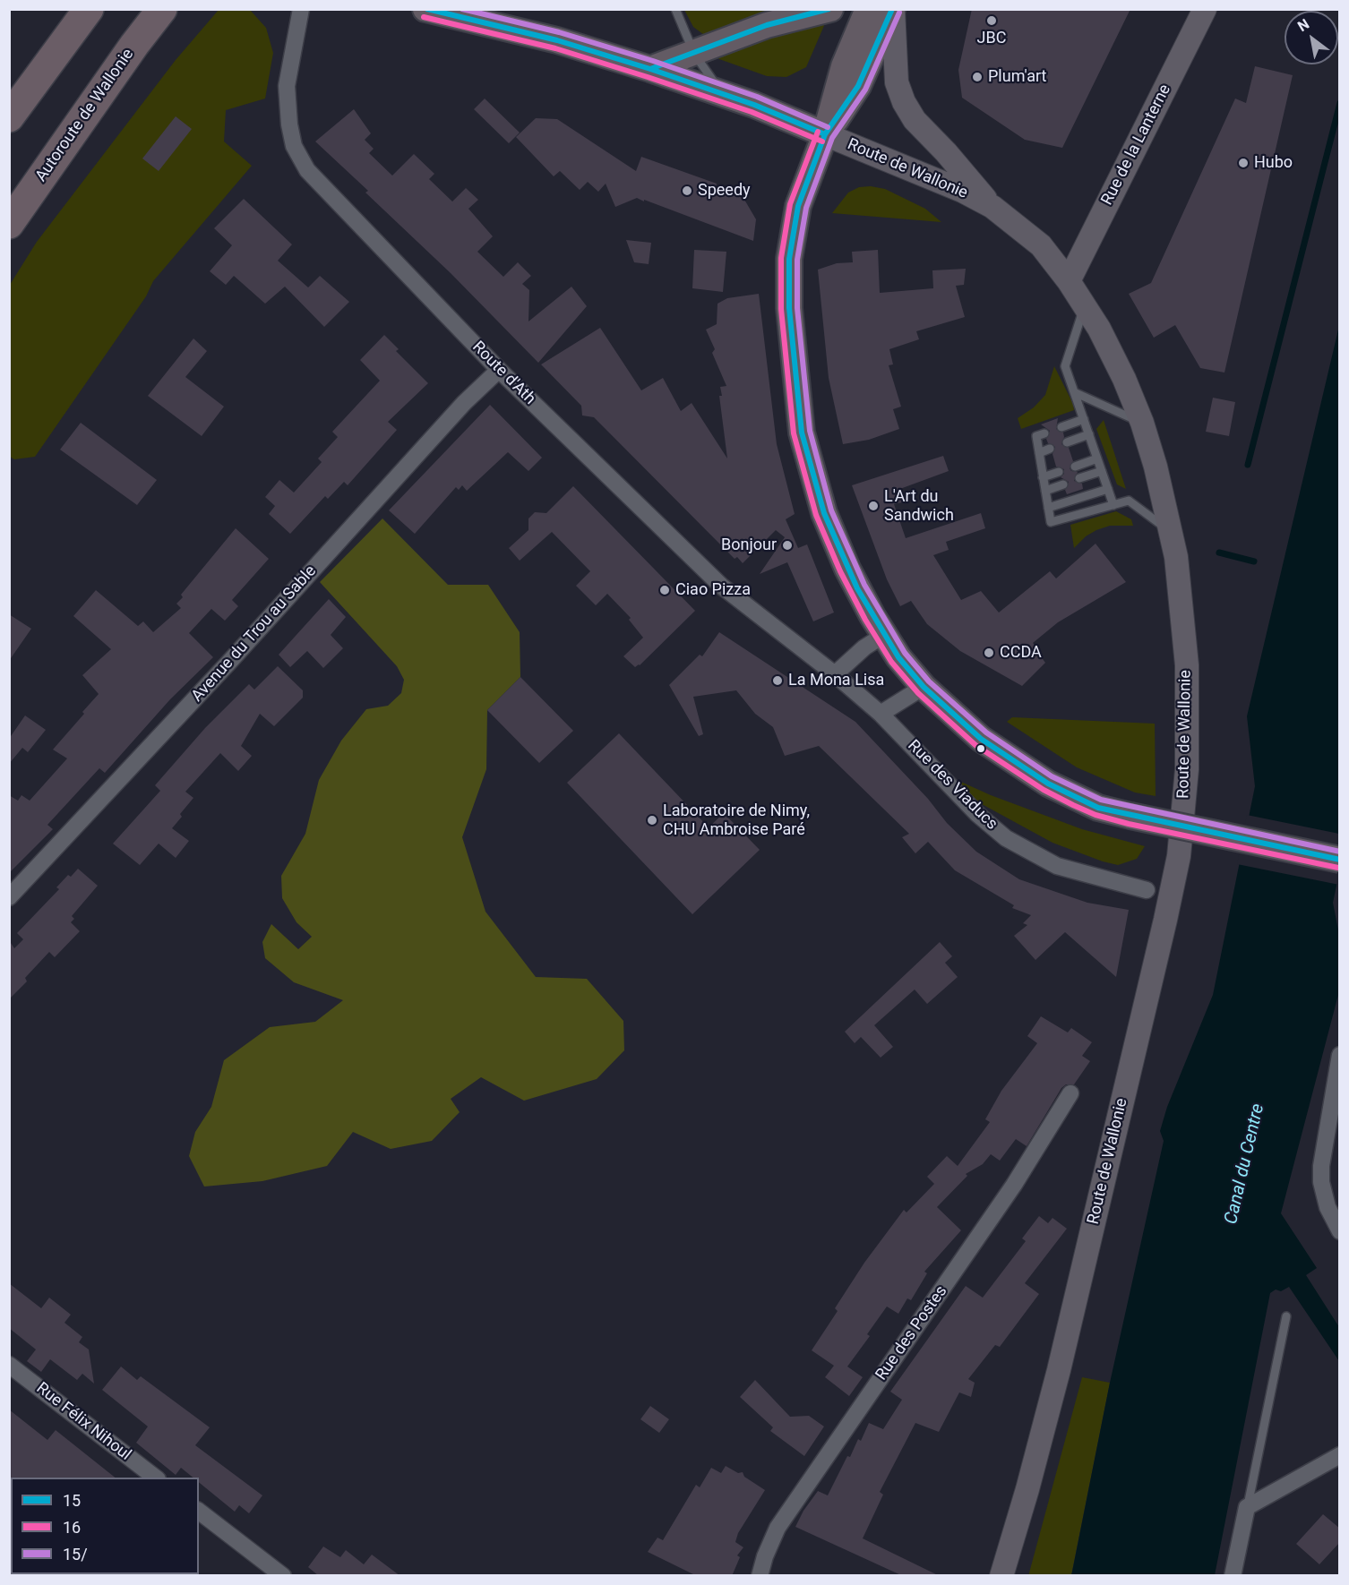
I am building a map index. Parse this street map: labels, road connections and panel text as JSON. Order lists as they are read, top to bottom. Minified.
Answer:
{"streets":{"highway":["Autoroute de Wallonie"],"main road":["Rue de la Lanterne","Route de Wallonie"],"street":["Route d'Ath","Avenue du Trou au Sable","Rue des Viaducs","Rue des Postes","Rue Félix Nihoul"]},"crossings":[["Rue de la Lanterne","Route de Wallonie"],["Route d'Ath","Avenue du Trou au Sable"],["Route d'Ath","Rue des Viaducs"]],"water":["Canal du Centre"],"places":["JBC","Plum'art","Hubo","Speedy","L'Art du Sandwich","Bonjour","Ciao Pizza","CCDA","La Mona Lisa","Laboratoire de Nimy, CHU Ambroise Paré"],"lines":["transit line 15","transit line 15/","transit line 16"],"legend":["15","16","15/"],"north":"top left"}
